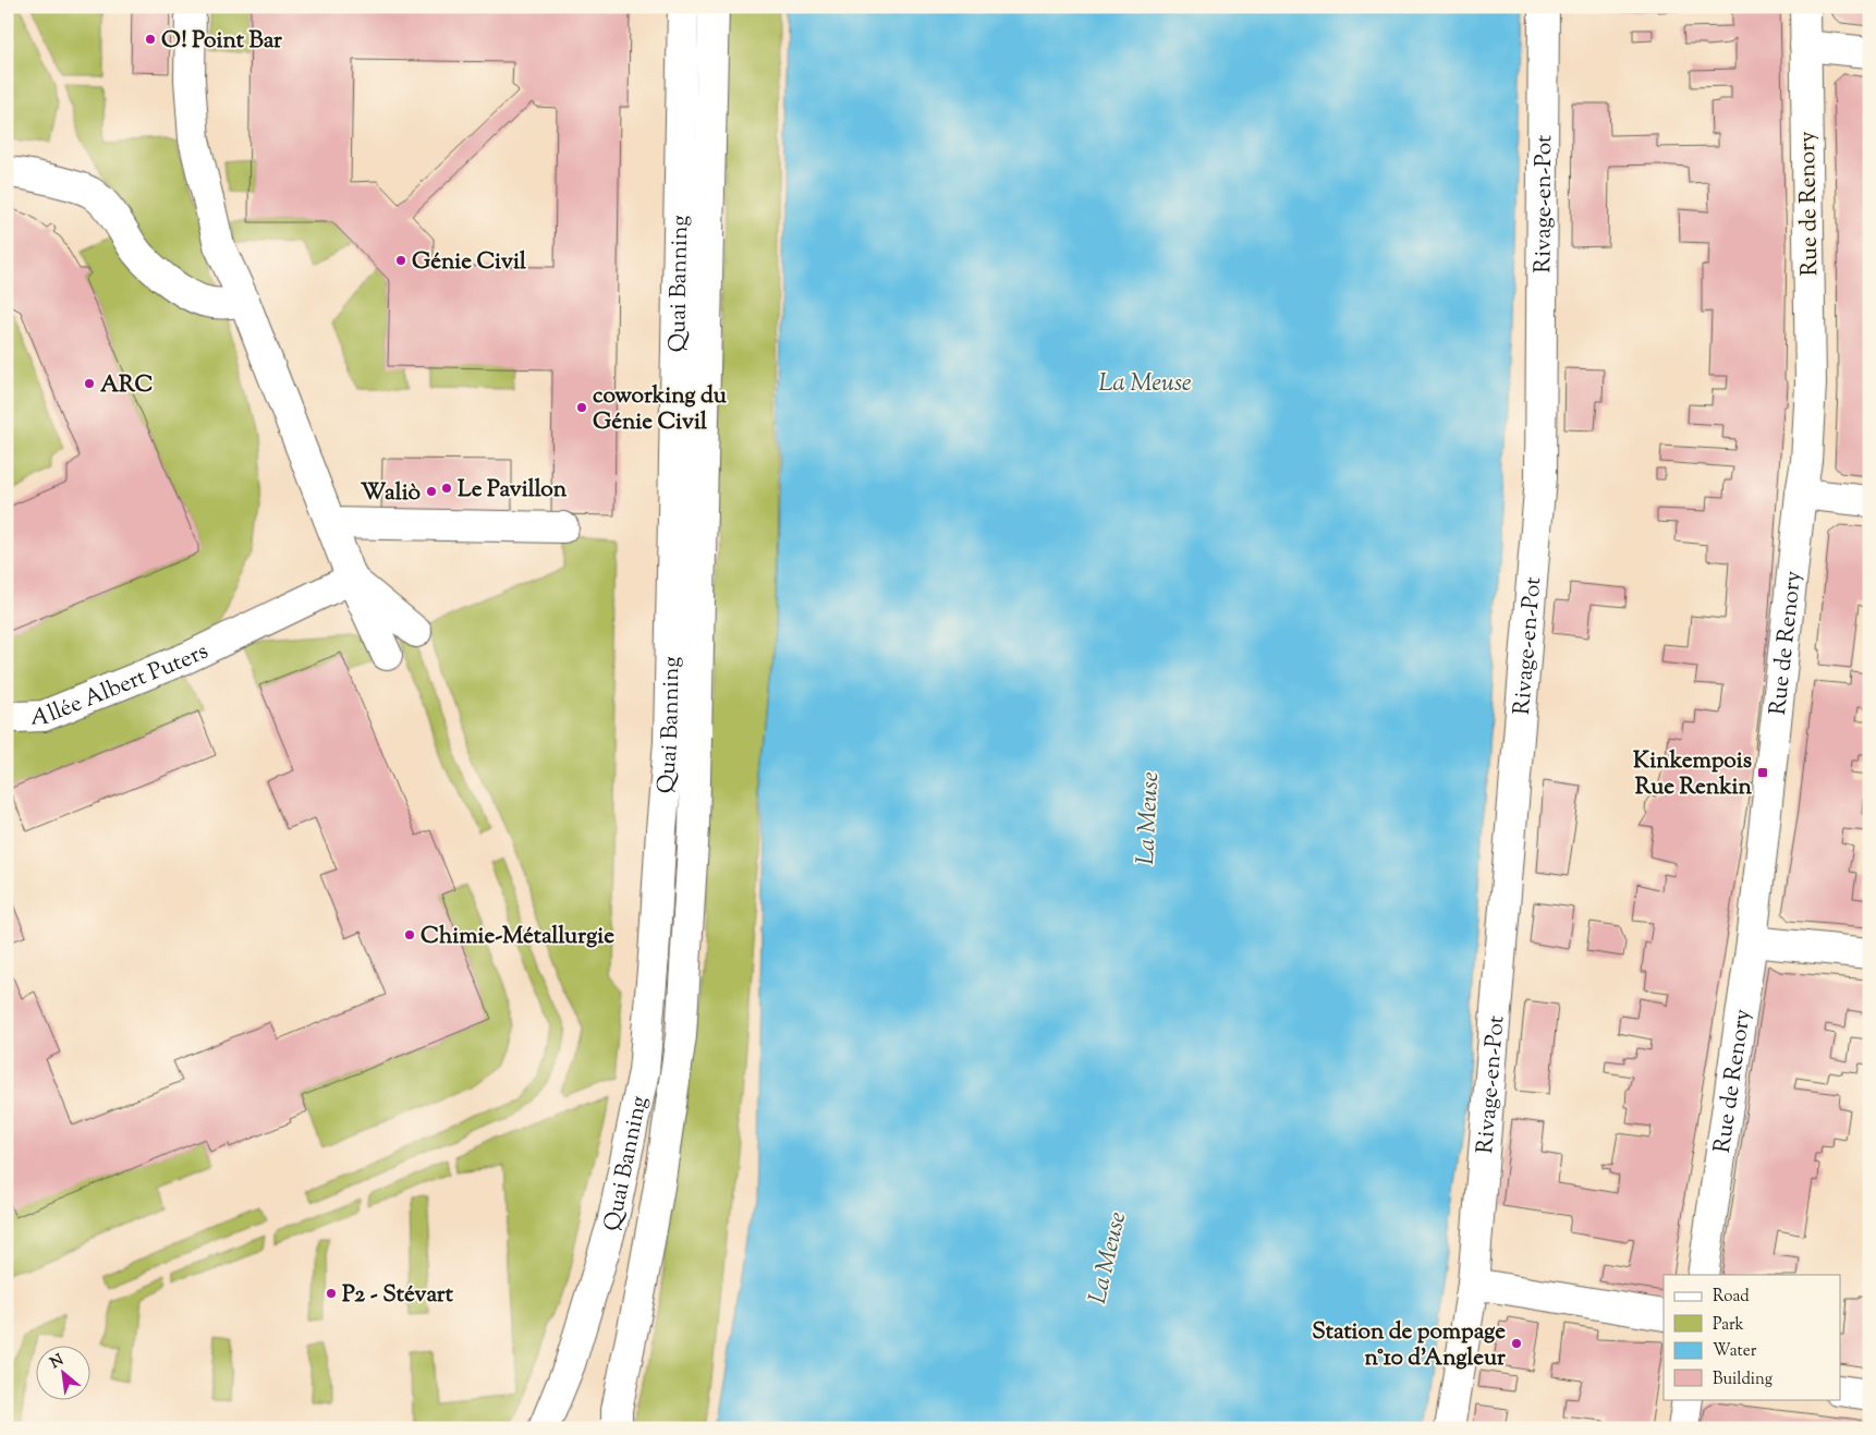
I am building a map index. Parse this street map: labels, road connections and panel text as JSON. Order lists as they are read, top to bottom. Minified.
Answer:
{"streets":{"street":["Rue de Renory","Rivage-en-Pot","Quai Banning","Allée Albert Puters"]},"water":["La Meuse"],"places":{"other":["O! Point Bar","Génie Civil","ARC","coworking du Génie Civil","Le Pavillon","Waliò","Chimie-Métallurgie","P2 - Stévart","Station de pompage n°10 d'Angleur"],"transit":["Kinkempois Rue Renkin"]},"legend":["Road","Park","Water","Building"],"north":"top left"}
